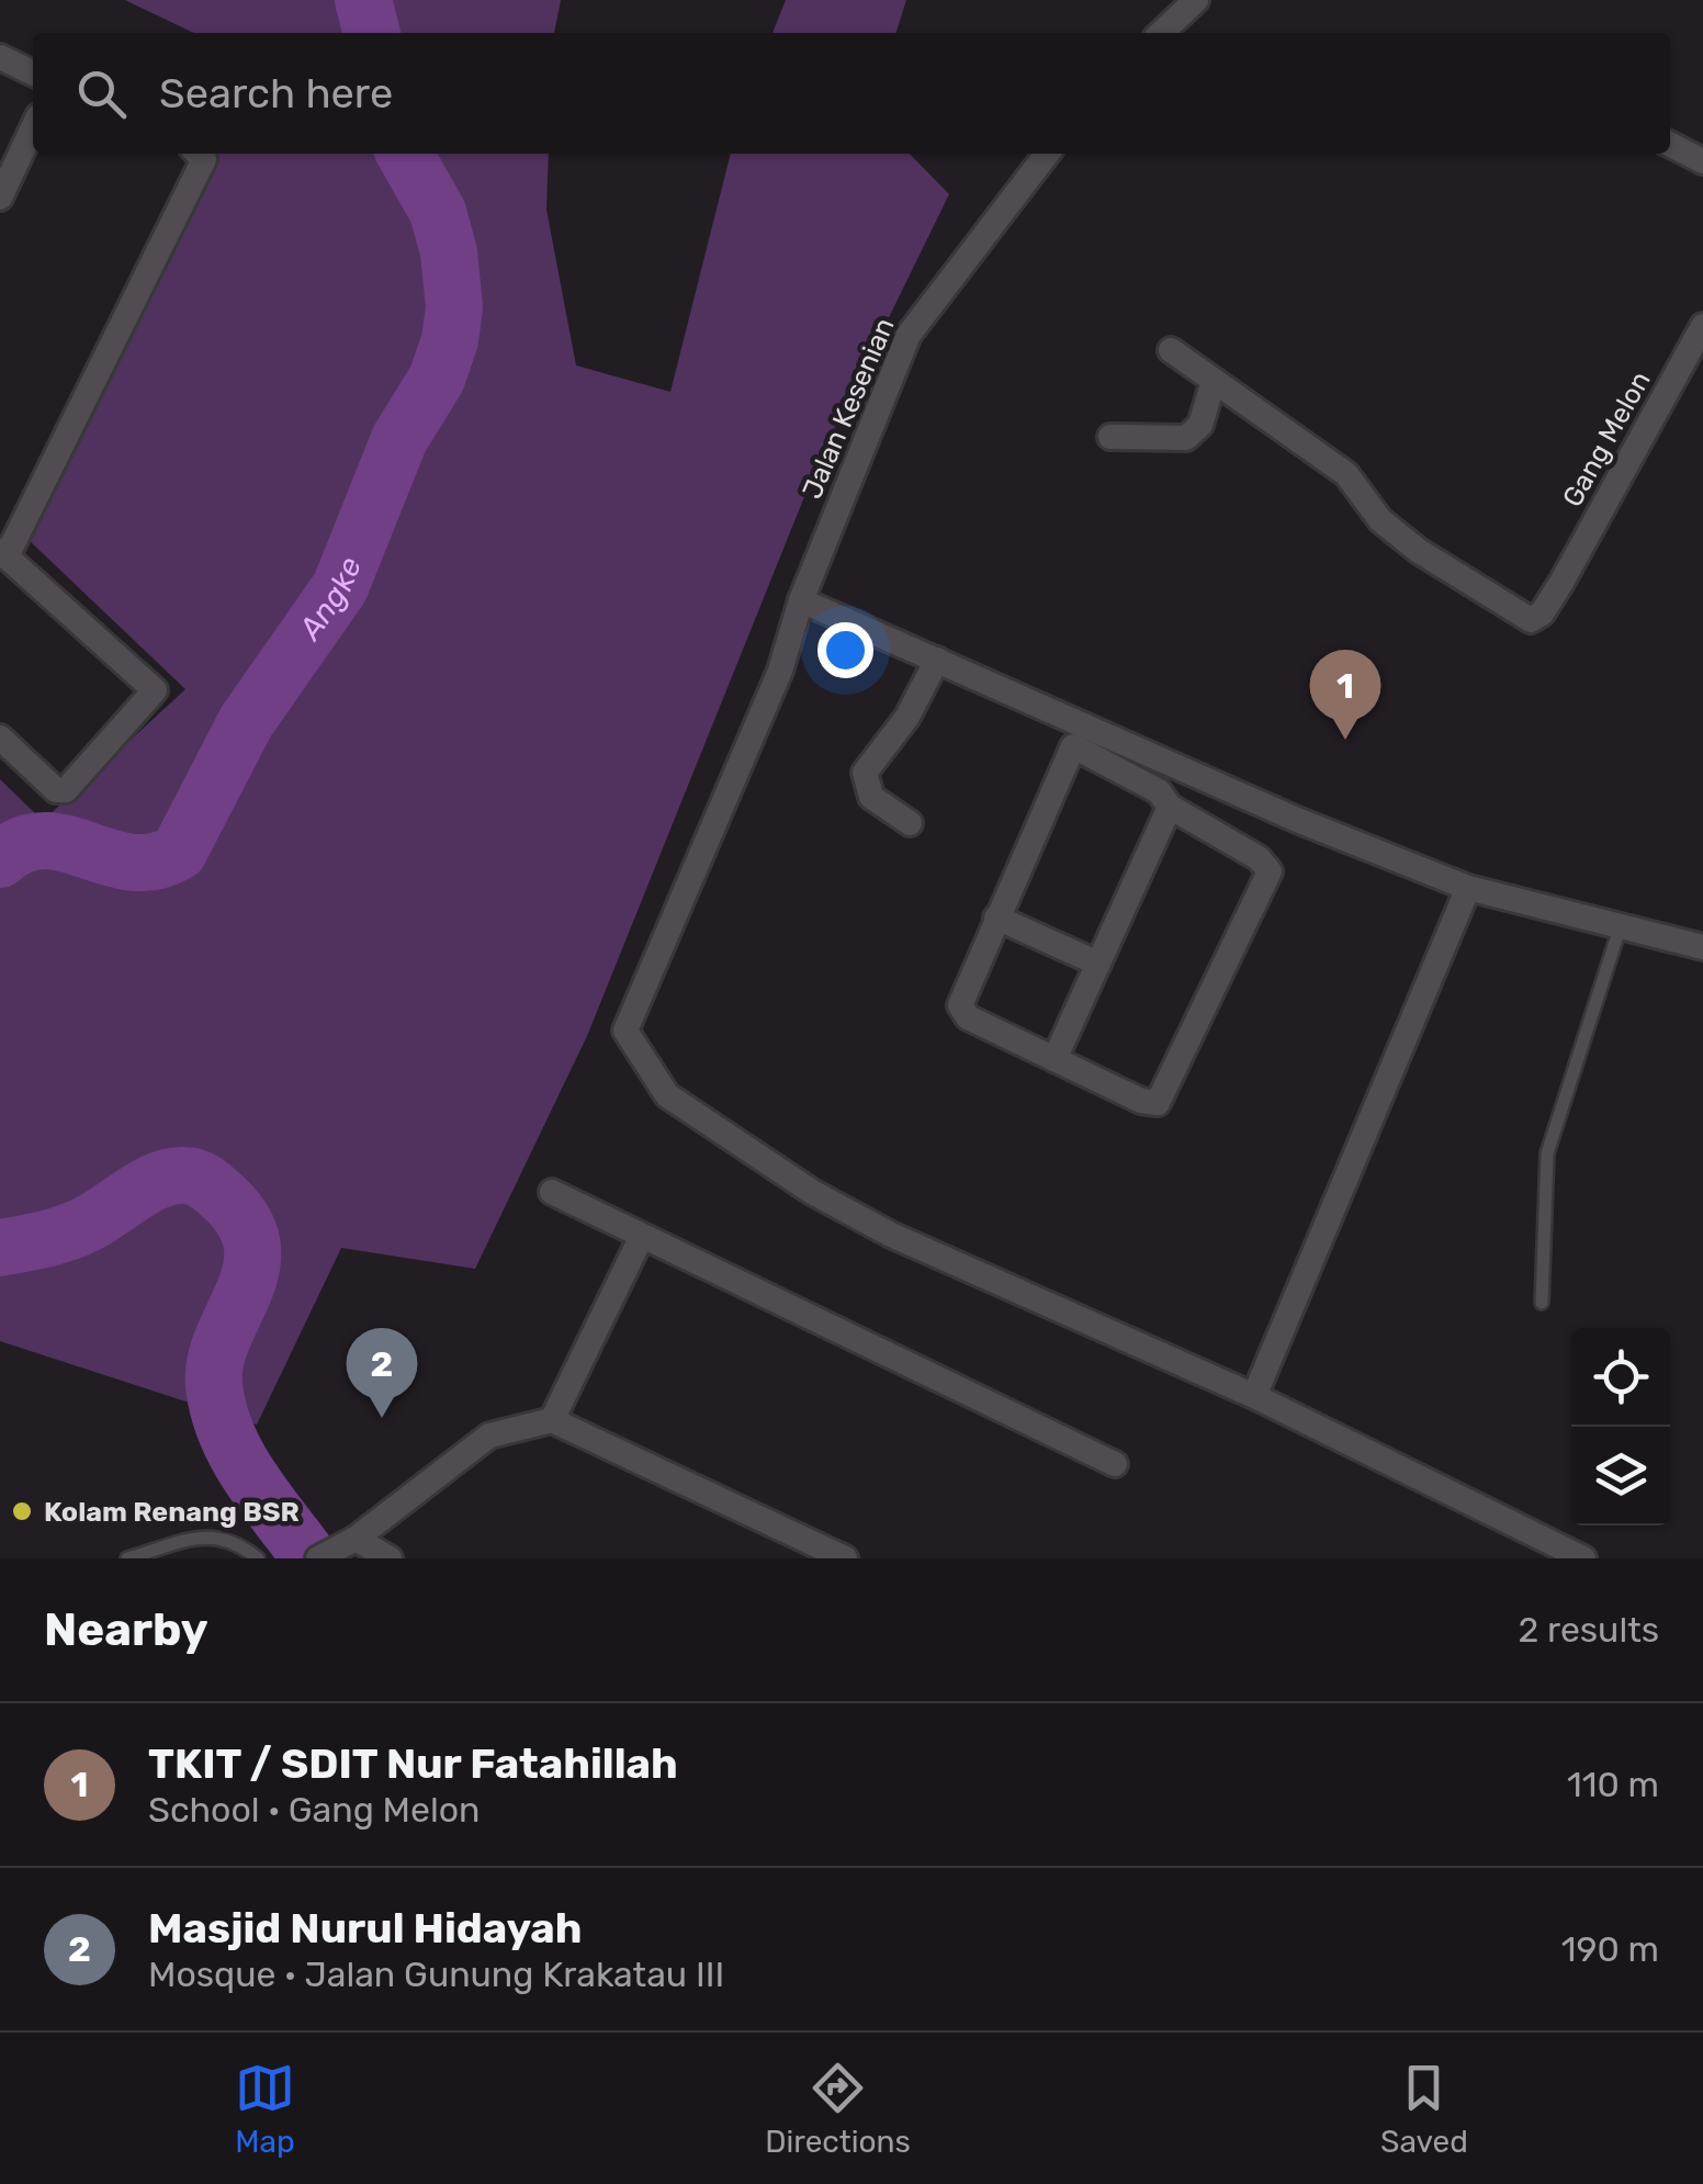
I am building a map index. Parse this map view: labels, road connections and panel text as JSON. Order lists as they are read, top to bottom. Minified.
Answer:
{"streets":{"street":["Jalan Kesenian","Gang Melon"]},"water":["Angke"],"places":["Kolam Renang BSR"],"page":{"search":"Search here","pins":["1","2"],"heading":["Nearby","2 results"],"list":[{"mark":"1","name":"TKIT / SDIT Nur Fatahillah","note":"School · Gang Melon","value":"110 m"},{"mark":"2","name":"Masjid Nurul Hidayah","note":"Mosque · Jalan Gunung Krakatau III","value":"190 m"}],"nav":["Map","Directions","Saved"]}}
